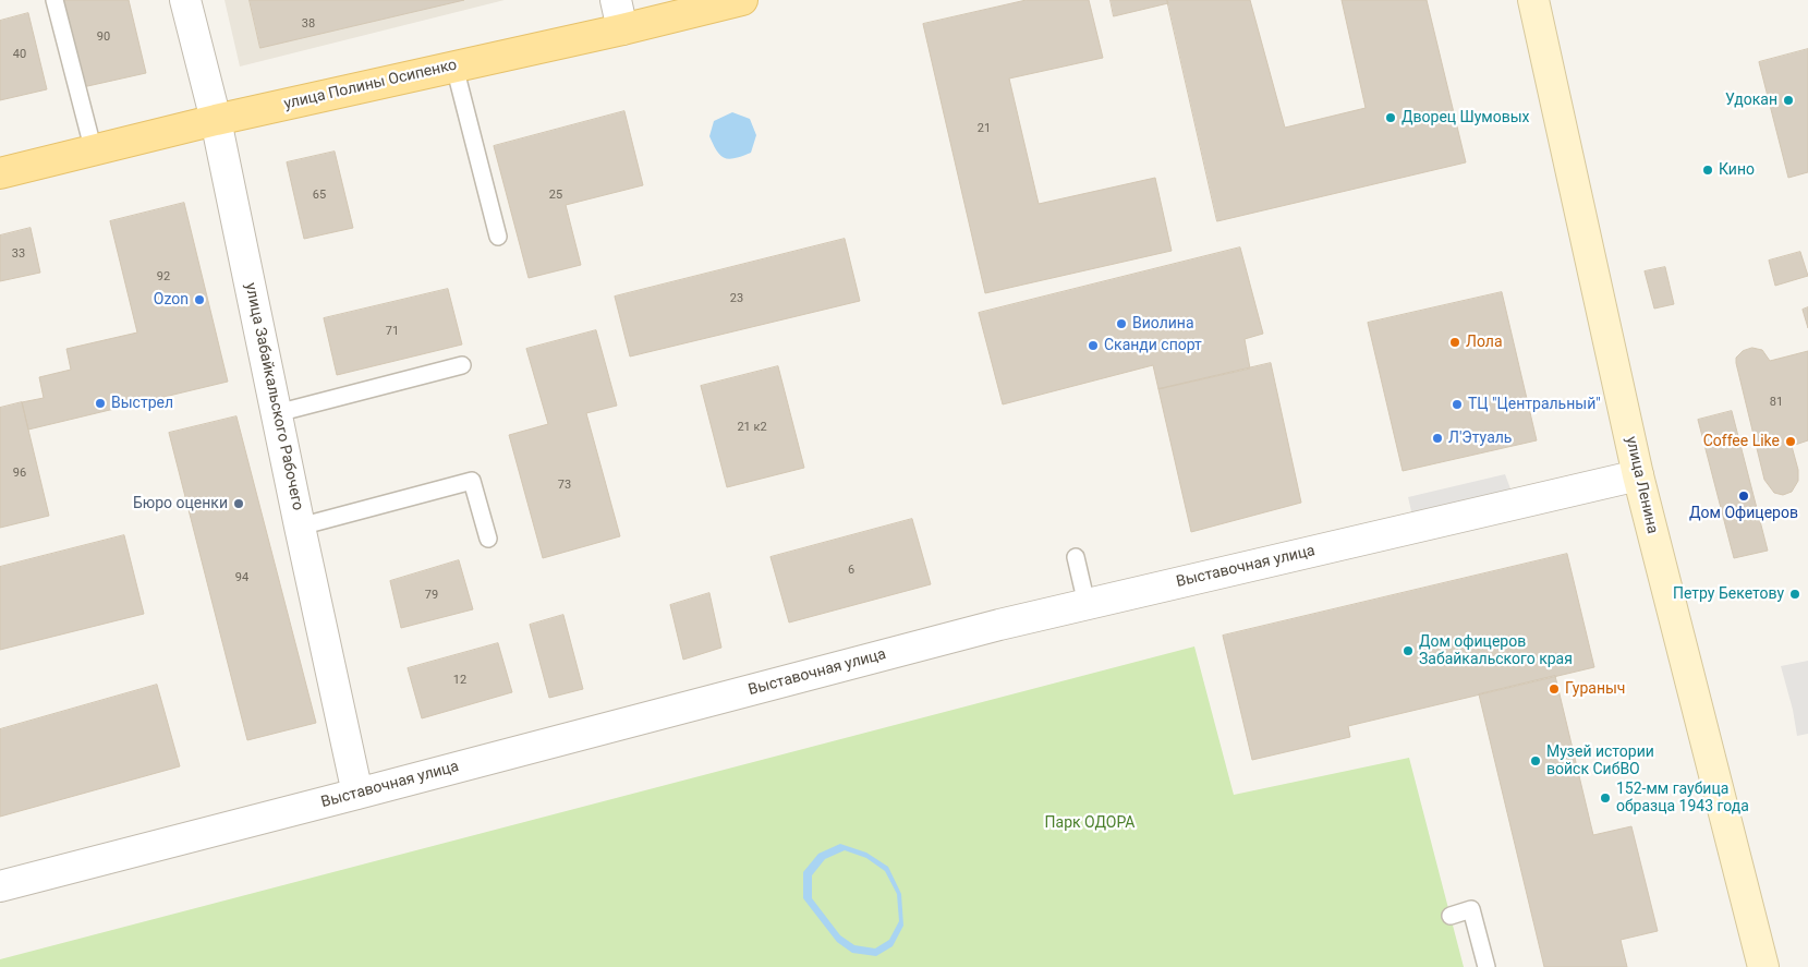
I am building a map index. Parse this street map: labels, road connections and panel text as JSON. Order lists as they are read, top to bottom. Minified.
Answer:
{"streets":{"main road":["улица Полины Осипенко","улица Ленина"],"street":["улица Забайкальского Рабочего","Выставочная улица"]},"crossings":[["улица Полины Осипенко","улица Забайкальского Рабочего"],["улица Забайкальского Рабочего","Выставочная улица"],["улица Ленина","Выставочная улица"]],"parks":["Парк ОДОРА"],"places":["Удокан","Дворец Шумовых","Кино","Ozon","Виолина","Лола","Сканди спорт","Выстрел","ТЦ \"Центральный\"","Л'Этуаль","Coffee Like","Дом Офицеров","Бюро оценки","Петру Бекетову","Дом офицеров Забайкальского края","Гураныч","Музей истории войск СибВО","152-мм гаубица образца 1943 года"],"house_numbers":["38","90","40","21","65","25","33","92","23","71","81","21 к2","96","73","6","94","79","12"]}
